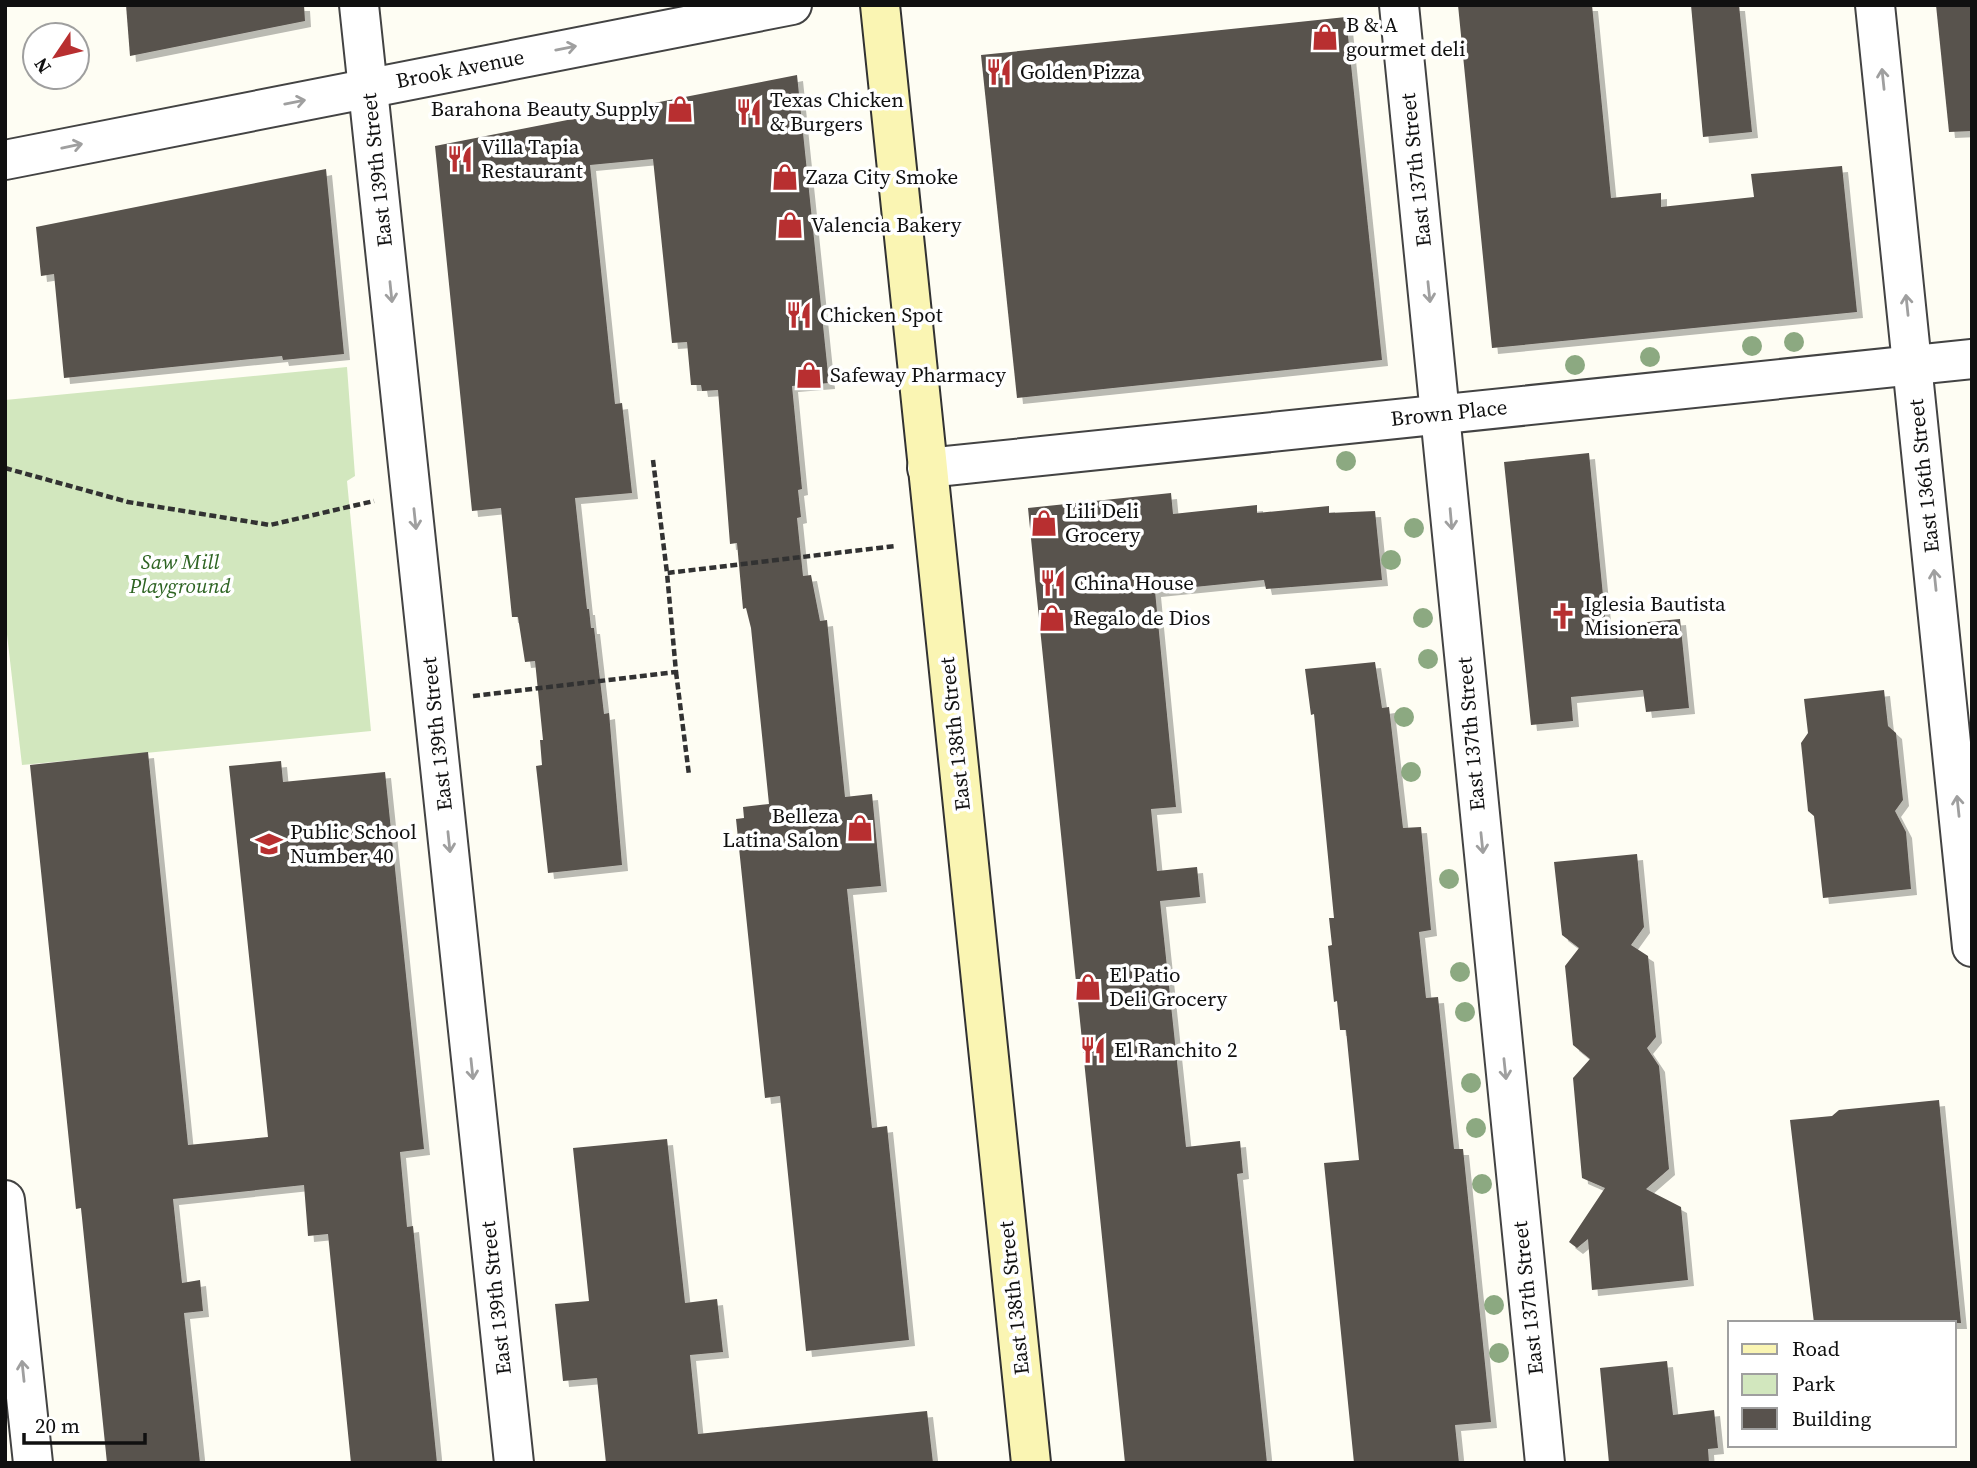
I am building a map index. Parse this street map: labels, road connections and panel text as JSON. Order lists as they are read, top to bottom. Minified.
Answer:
{"streets":{"main road":["East 138th Street"],"street":["Brook Avenue","East 139th Street","East 137th Street","Brown Place","East 136th Street"]},"crossings":[["Brook Avenue","East 139th Street"],["East 137th Street","Brown Place"],["Brown Place","East 136th Street"],["Brown Place","East 138th Street"]],"one_way":["Brook Avenue","East 139th Street","East 137th Street","East 136th Street"],"parks":["Saw Mill Playground"],"places":{"shop":["B & A gourmet deli","Barahona Beauty Supply","Zaza City Smoke","Valencia Bakery","Safeway Pharmacy","Lili Deli Grocery","Regalo de Dios","Belleza Latina Salon","El Patio Deli Grocery"],"restaurant":["Golden Pizza","Texas Chicken & Burgers","Villa Tapia Restaurant","Chicken Spot","China House","El Ranchito 2"],"church":["Iglesia Bautista Misionera"],"school or university":["Public School Number 40"]},"legend":["Road","Park","Building"],"scale_bar":"20 m","north":"bottom left"}
